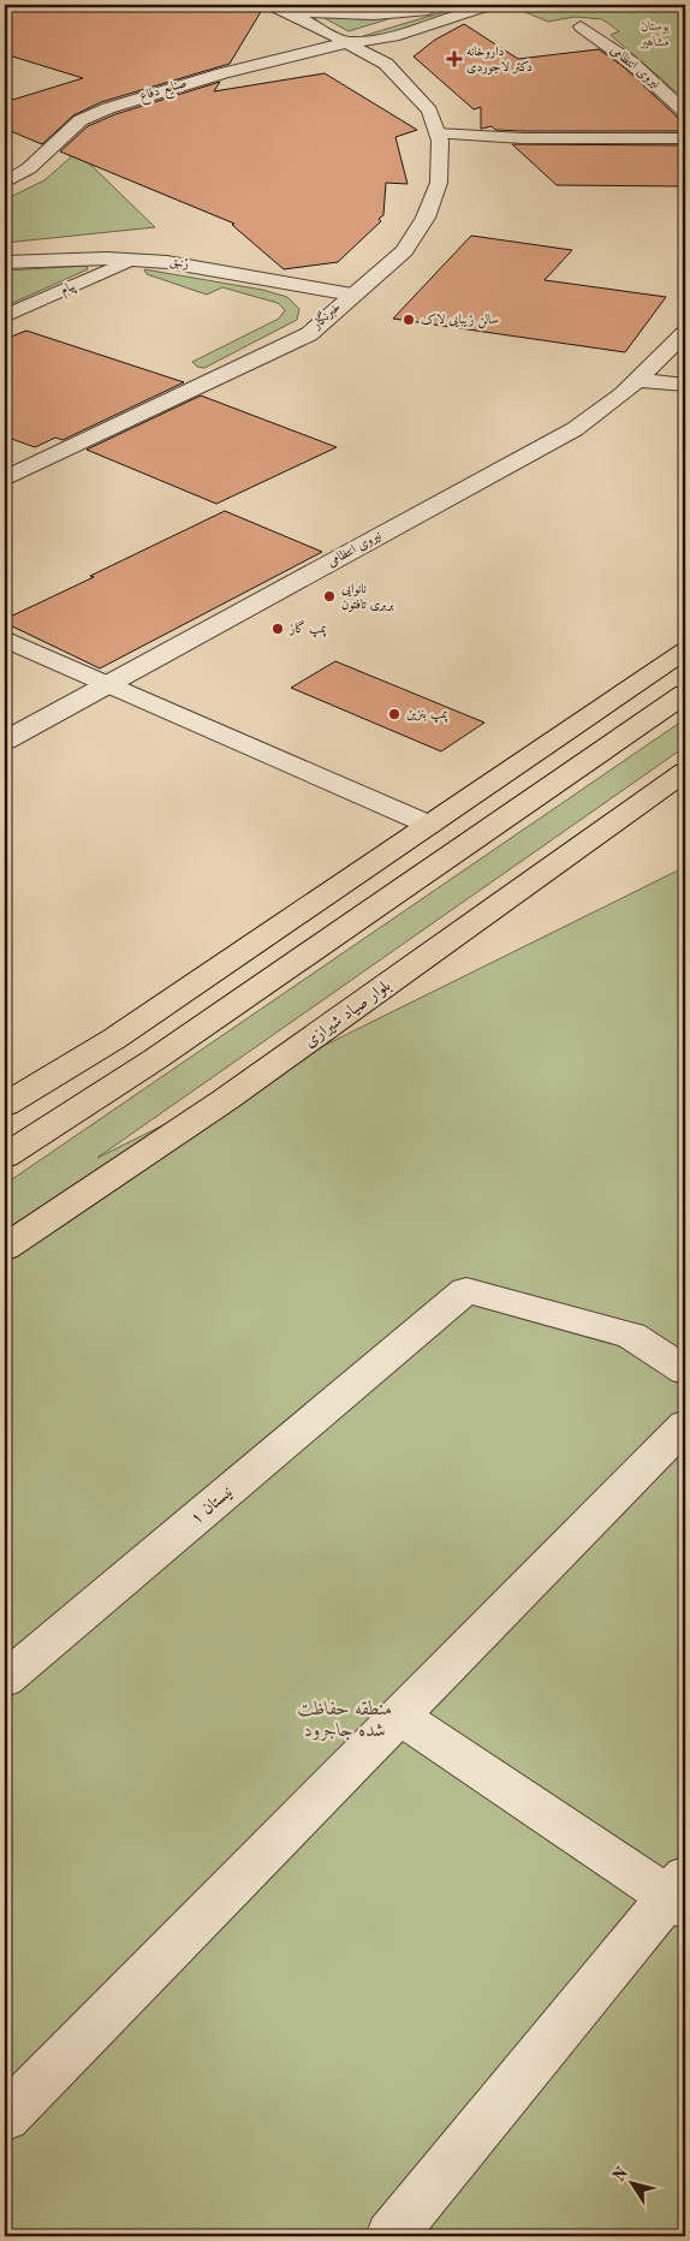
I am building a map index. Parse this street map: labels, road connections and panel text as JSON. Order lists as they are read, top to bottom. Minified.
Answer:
{"streets":{"main road":["بلوار صیاد شیرازی"],"street":["نیروی انتظامی","صنایع دفاع","زنبق","پیام","خبرنگار","نیستان ۱"]},"crossings":[["صنایع دفاع","خبرنگار"],["زنبق","پیام"],["زنبق","خبرنگار"]],"parks":["بوستان مشاهیر","منطقه حفاظت شده جاجرود"],"places":{"health":["داروخانه دکتر لاجوردی"],"other":["سالن زیبایی لاک","نانوایی بربری تافتون","پمپ گاز","پمپ بنزین"]},"north":"top left"}
